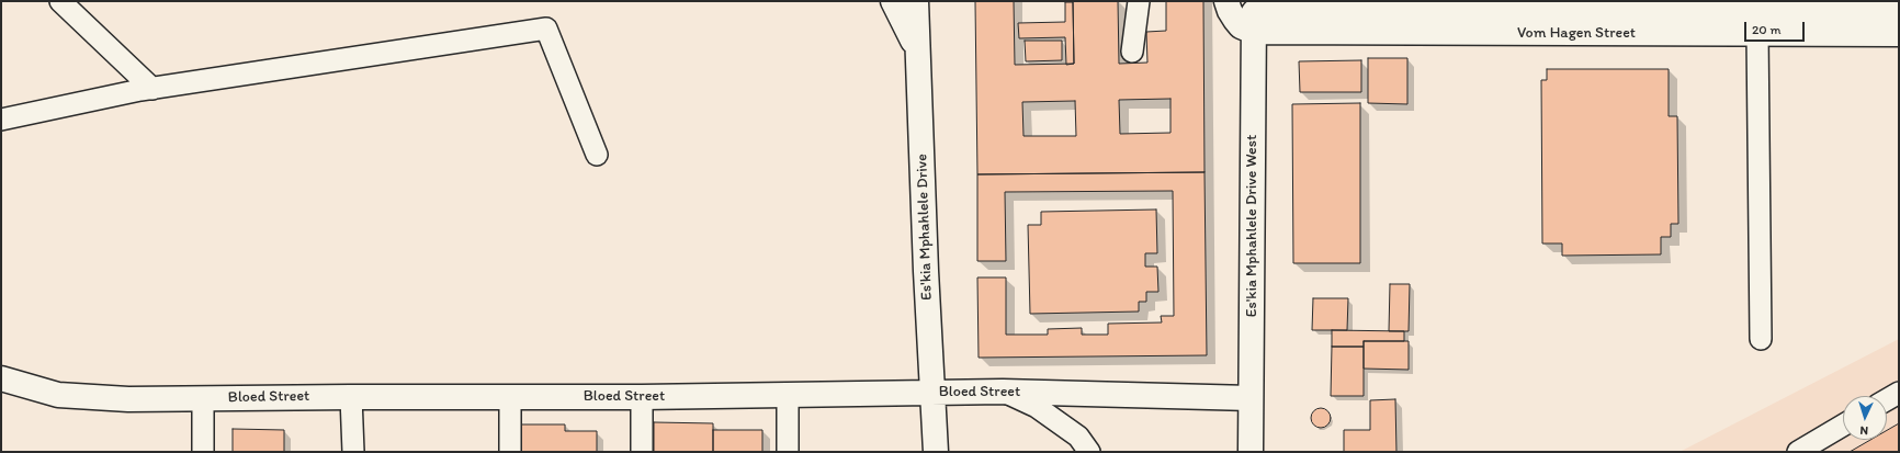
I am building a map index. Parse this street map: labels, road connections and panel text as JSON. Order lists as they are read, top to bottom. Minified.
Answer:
{"streets":{"main road":["Vom Hagen Street","Es'kia Mphahlele Drive West","Es'kia Mphahlele Drive","Bloed Street"]},"crossings":[["Vom Hagen Street","Es'kia Mphahlele Drive West"],["Es'kia Mphahlele Drive West","Bloed Street"],["Es'kia Mphahlele Drive","Bloed Street"]],"scale_bar":"20 m","north":"bottom"}
